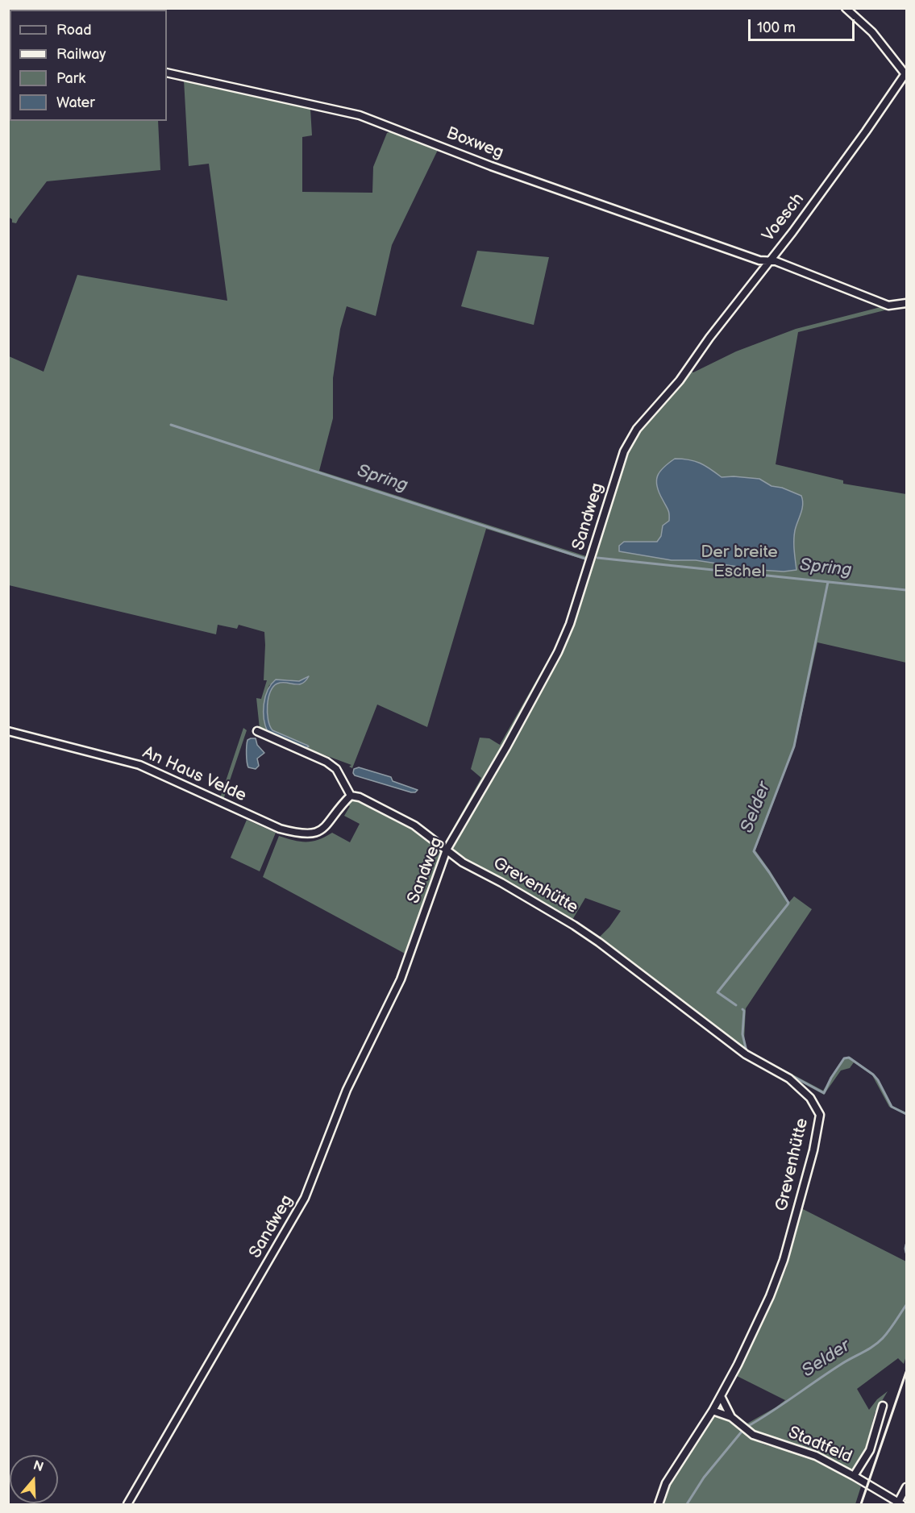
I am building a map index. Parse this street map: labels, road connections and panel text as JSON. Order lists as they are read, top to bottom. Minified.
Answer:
{"streets":{"street":["Boxweg","Voesch","Sandweg","An Haus Velde","Grevenhütte","Stadtfeld"]},"crossings":[["Boxweg","Voesch"],["Boxweg","Sandweg"],["Voesch","Sandweg"],["Sandweg","Grevenhütte"],["Grevenhütte","Stadtfeld"]],"water":["Spring","Selder"],"parks":["Der breite Eschel"],"legend":["Road","Railway","Park","Water"],"scale_bar":"100 m","north":"top"}
